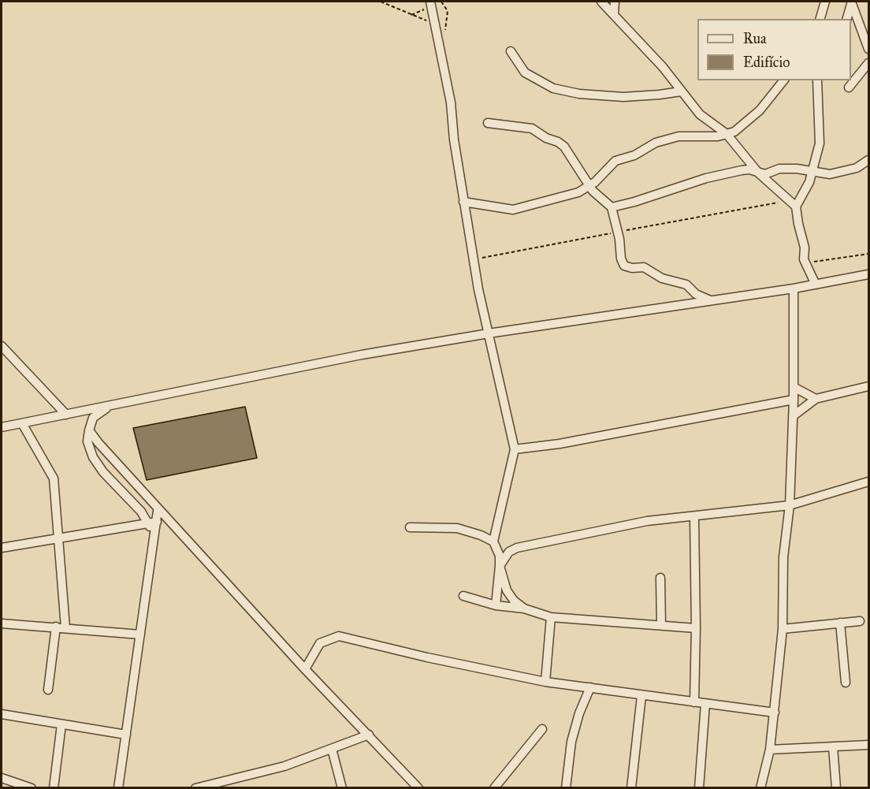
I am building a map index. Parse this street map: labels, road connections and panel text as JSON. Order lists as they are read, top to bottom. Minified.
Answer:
{"legend":["Rua","Edifício"]}
